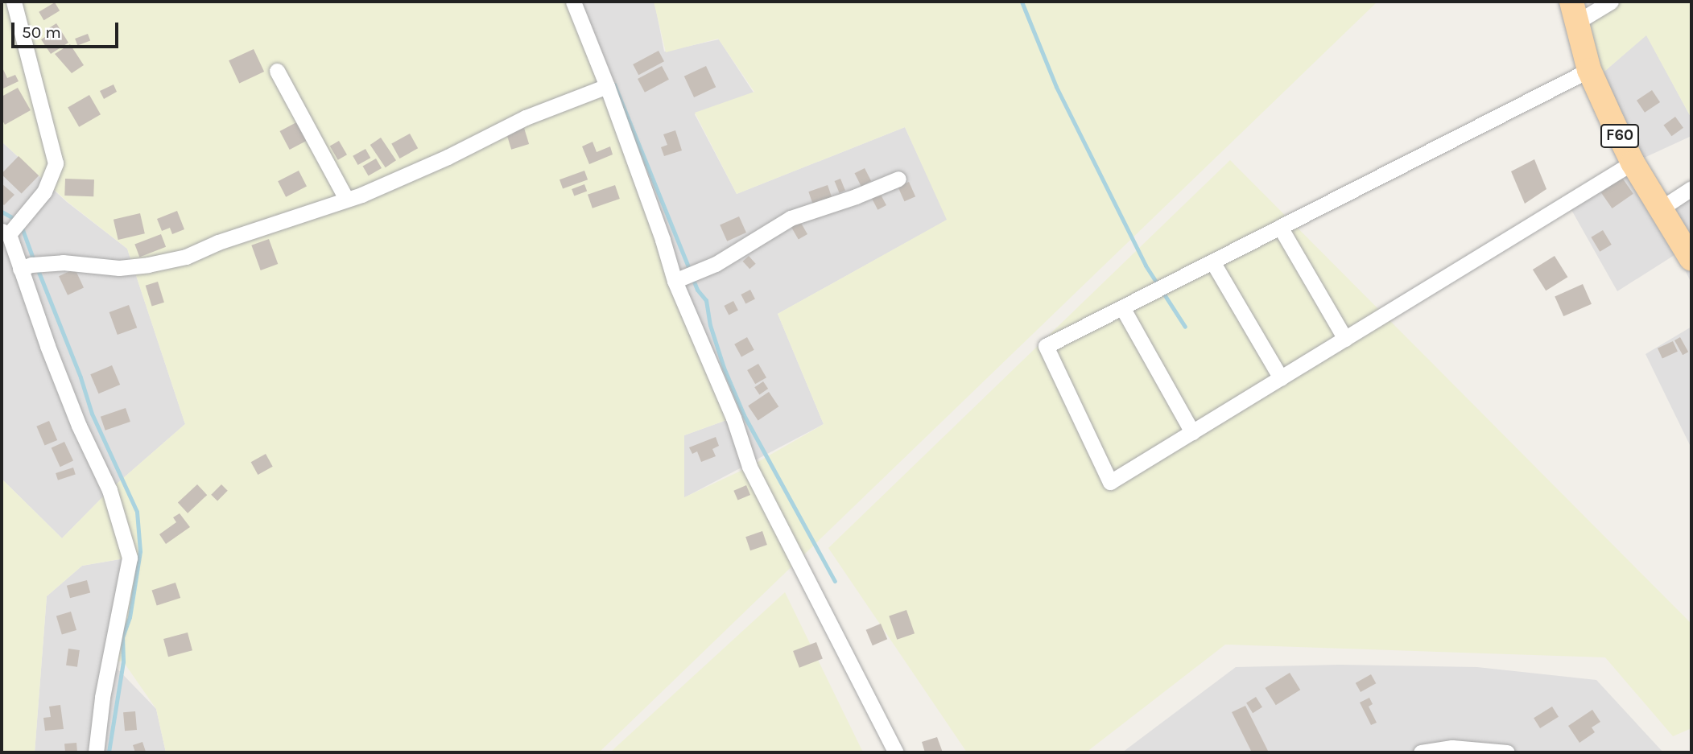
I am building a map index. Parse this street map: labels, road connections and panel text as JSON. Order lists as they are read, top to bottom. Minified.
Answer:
{"streets":{"main road":["F60"]},"scale_bar":"50 m"}
